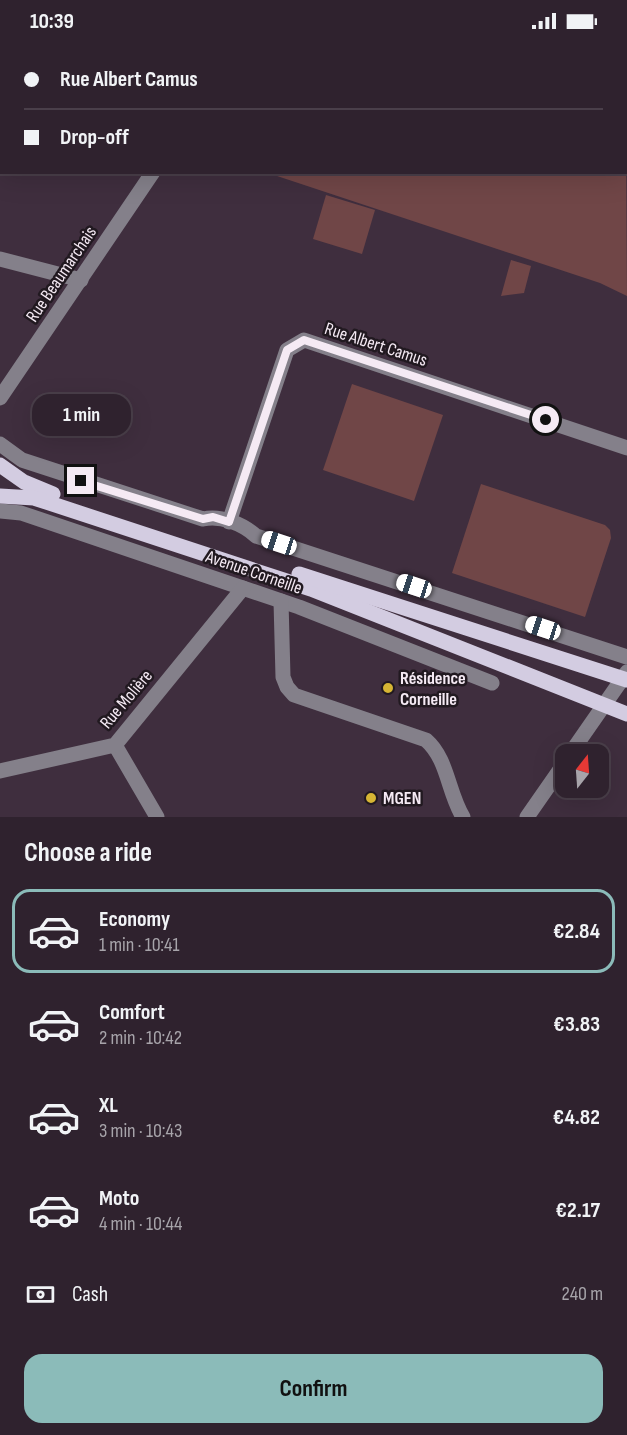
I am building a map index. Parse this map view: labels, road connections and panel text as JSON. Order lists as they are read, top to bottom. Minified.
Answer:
{"streets":{"main road":["Avenue Corneille"],"street":["Rue Beaumarchais","Rue Albert Camus","Rue Molière"]},"crossings":[["Avenue Corneille","Rue Molière"]],"places":["Résidence Corneille","MGEN"],"north":"top","page":{"status":"10:39","banner":["Rue Albert Camus","Drop-off"],"bubble":"1 min","heading":"Choose a ride","list":[{"name":"Economy","note":"1 min · 10:41","value":"€2.84"},{"name":"Comfort","note":"2 min · 10:42","value":"€3.83"},{"name":"XL","note":"3 min · 10:43","value":"€4.82"},{"name":"Moto","note":"4 min · 10:44","value":"€2.17"}],"pay":["Cash","240 m"],"buttons":"Confirm"}}
